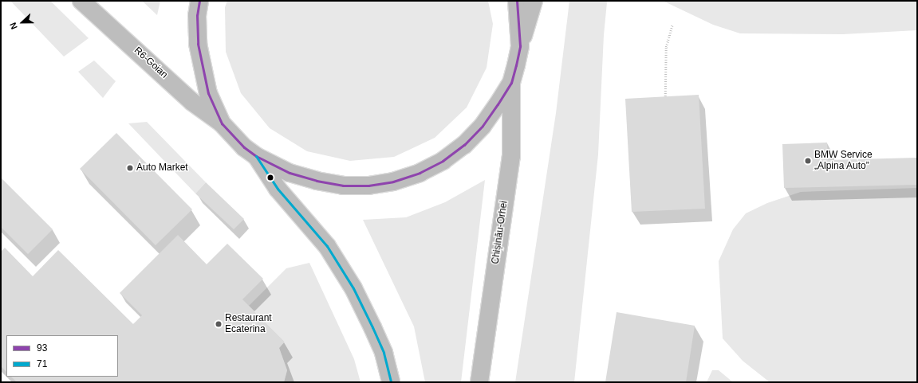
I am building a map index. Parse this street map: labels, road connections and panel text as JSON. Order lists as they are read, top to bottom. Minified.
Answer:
{"streets":{"main road":["R6-Goian","Chișinău-Orhei"]},"places":["BMW Service „Alpina Auto”","Auto Market","Restaurant Ecaterina"],"lines":["transit line 93","transit line 71"],"legend":["93","71"],"north":"left"}
